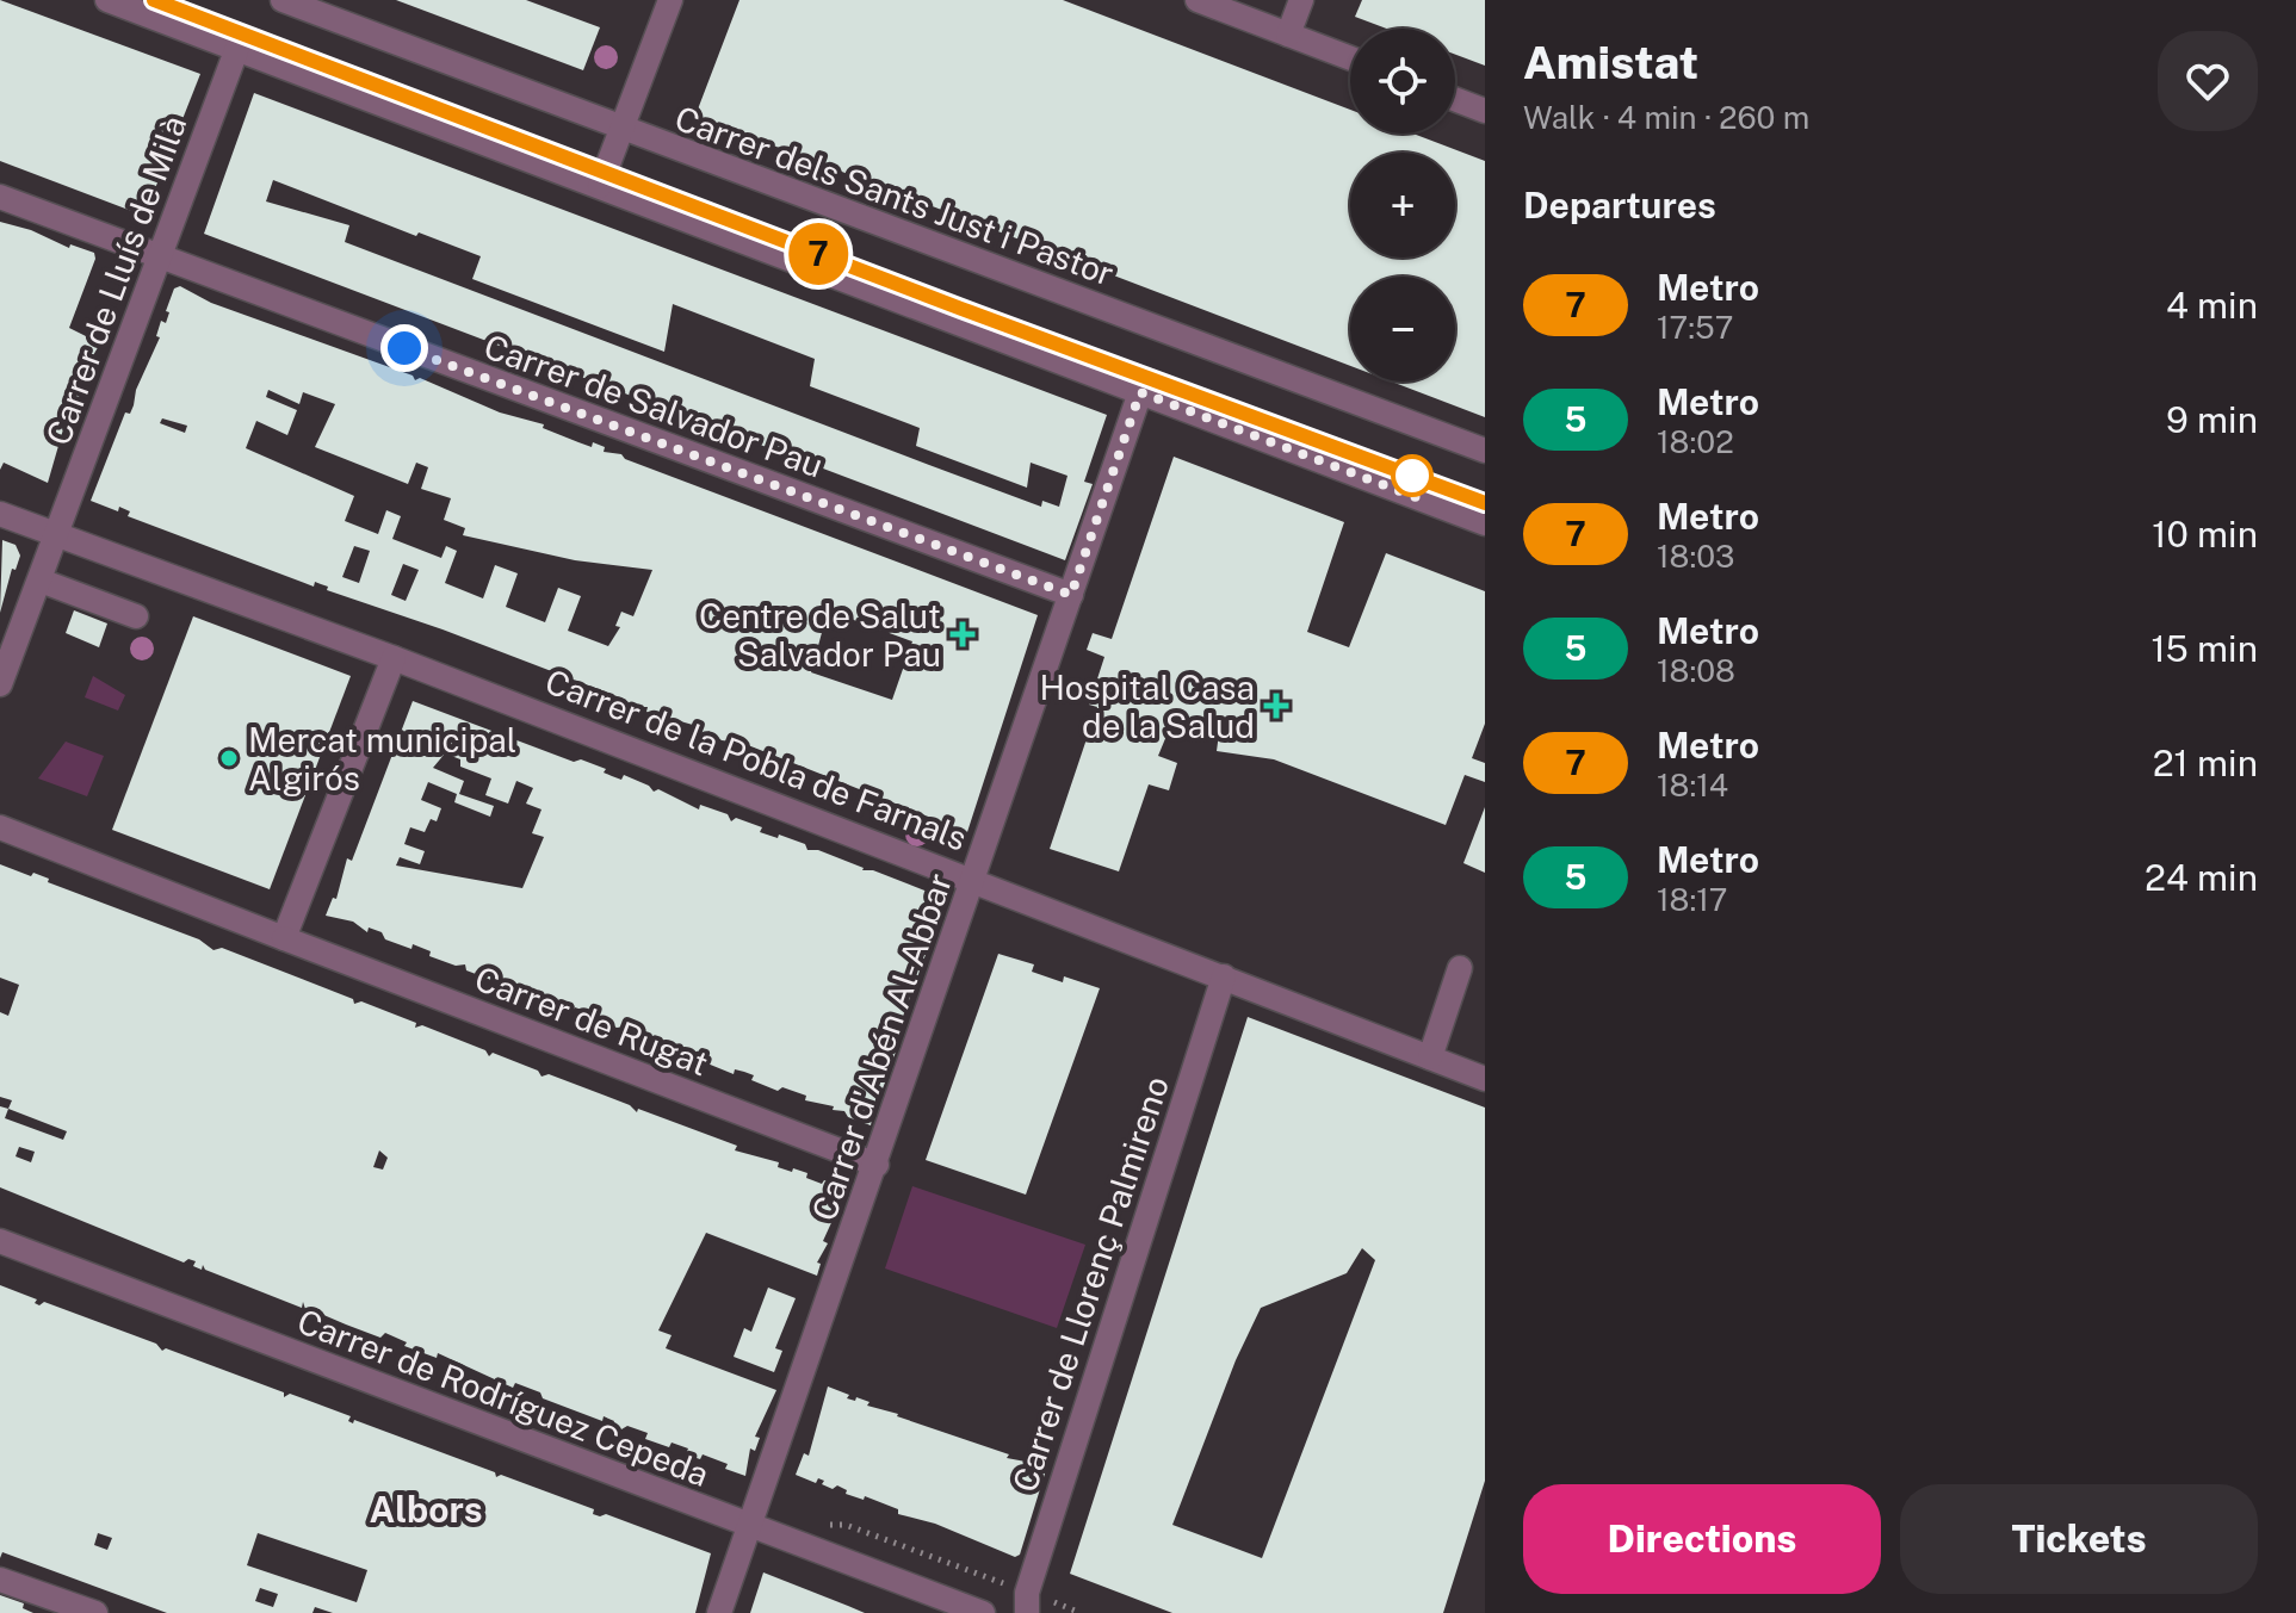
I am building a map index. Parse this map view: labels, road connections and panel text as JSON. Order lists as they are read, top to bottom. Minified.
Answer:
{"streets":{"street":["Carrer dels Sants Just i Pastor","Carrer de Lluís de Milà","Carrer de Salvador Pau","Carrer de la Pobla de Farnals","Carrer de Rugat","Carrer d'Abén Al-Abbar","Carrer de Llorenç Palmireno","Carrer de Rodríguez Cepeda"]},"crossings":[["Carrer de Lluís de Milà","Carrer de Salvador Pau"],["Carrer de Lluís de Milà","Carrer de la Pobla de Farnals"],["Carrer de Salvador Pau","Carrer d'Abén Al-Abbar"],["Carrer de la Pobla de Farnals","Carrer d'Abén Al-Abbar"],["Carrer de la Pobla de Farnals","Carrer de Llorenç Palmireno"],["Carrer de Rugat","Carrer d'Abén Al-Abbar"],["Carrer d'Abén Al-Abbar","Carrer de Rodríguez Cepeda"]],"districts":["Albors"],"places":{"health":["Centre de Salut Salvador Pau","Hospital Casa de la Salud"],"other":["Mercat municipal Algirós"]},"lines":["metro line 7"],"page":{"on_map":"7","heading":[["Amistat","Walk · 4 min · 260 m"],"Departures"],"map_buttons":["+","−"],"list":[{"mark":"7","name":"Metro","note":"17:57","value":"4 min"},{"mark":"5","name":"Metro","note":"18:02","value":"9 min"},{"mark":"7","name":"Metro","note":"18:03","value":"10 min"},{"mark":"5","name":"Metro","note":"18:08","value":"15 min"},{"mark":"7","name":"Metro","note":"18:14","value":"21 min"},{"mark":"5","name":"Metro","note":"18:17","value":"24 min"}],"buttons":["Directions","Tickets"]}}
